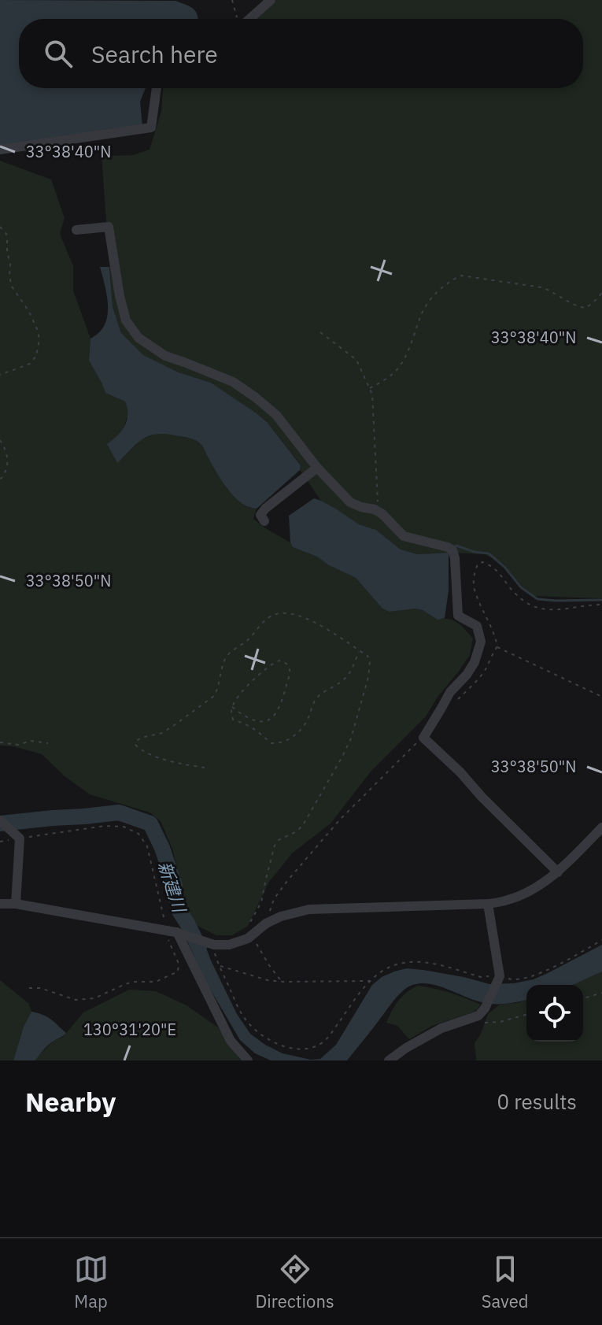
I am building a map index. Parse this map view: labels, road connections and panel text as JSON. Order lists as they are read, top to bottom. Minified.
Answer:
{"water":["新建川"],"page":{"search":"Search here","heading":["Nearby","0 results"],"nav":["Map","Directions","Saved"]},"coordinates":["33°38'40\"N","33°38'50\"N","130°31'20\"E"]}
